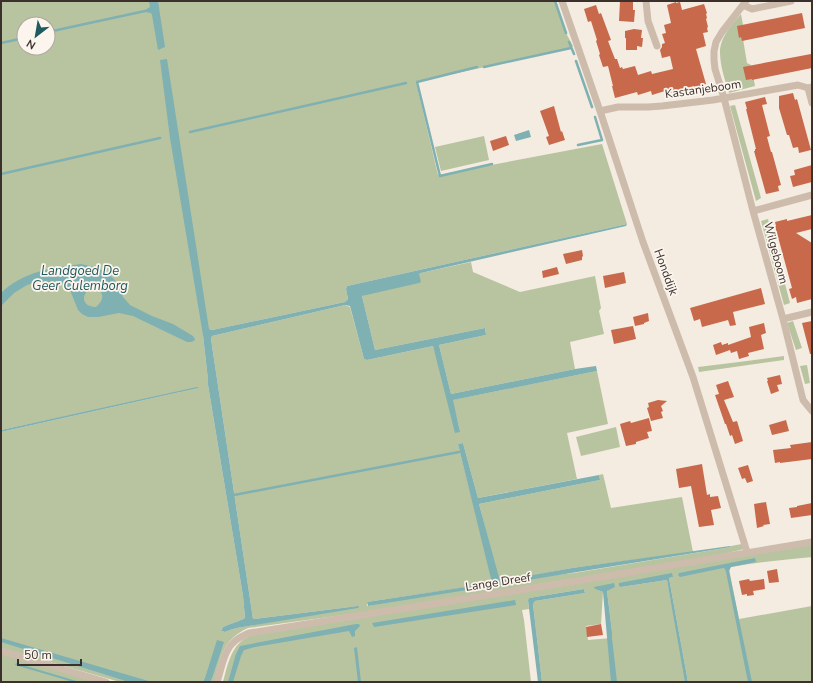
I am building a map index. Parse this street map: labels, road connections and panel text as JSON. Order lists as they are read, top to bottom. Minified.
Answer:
{"streets":{"street":["Kastanjeboom","Wilgeboom","Honddijk","Lange Dreef"]},"crossings":[["Kastanjeboom","Wilgeboom"],["Kastanjeboom","Honddijk"],["Honddijk","Lange Dreef"]],"water":["Landgoed De Geer Culemborg"],"scale_bar":"50 m","north":"bottom left"}
